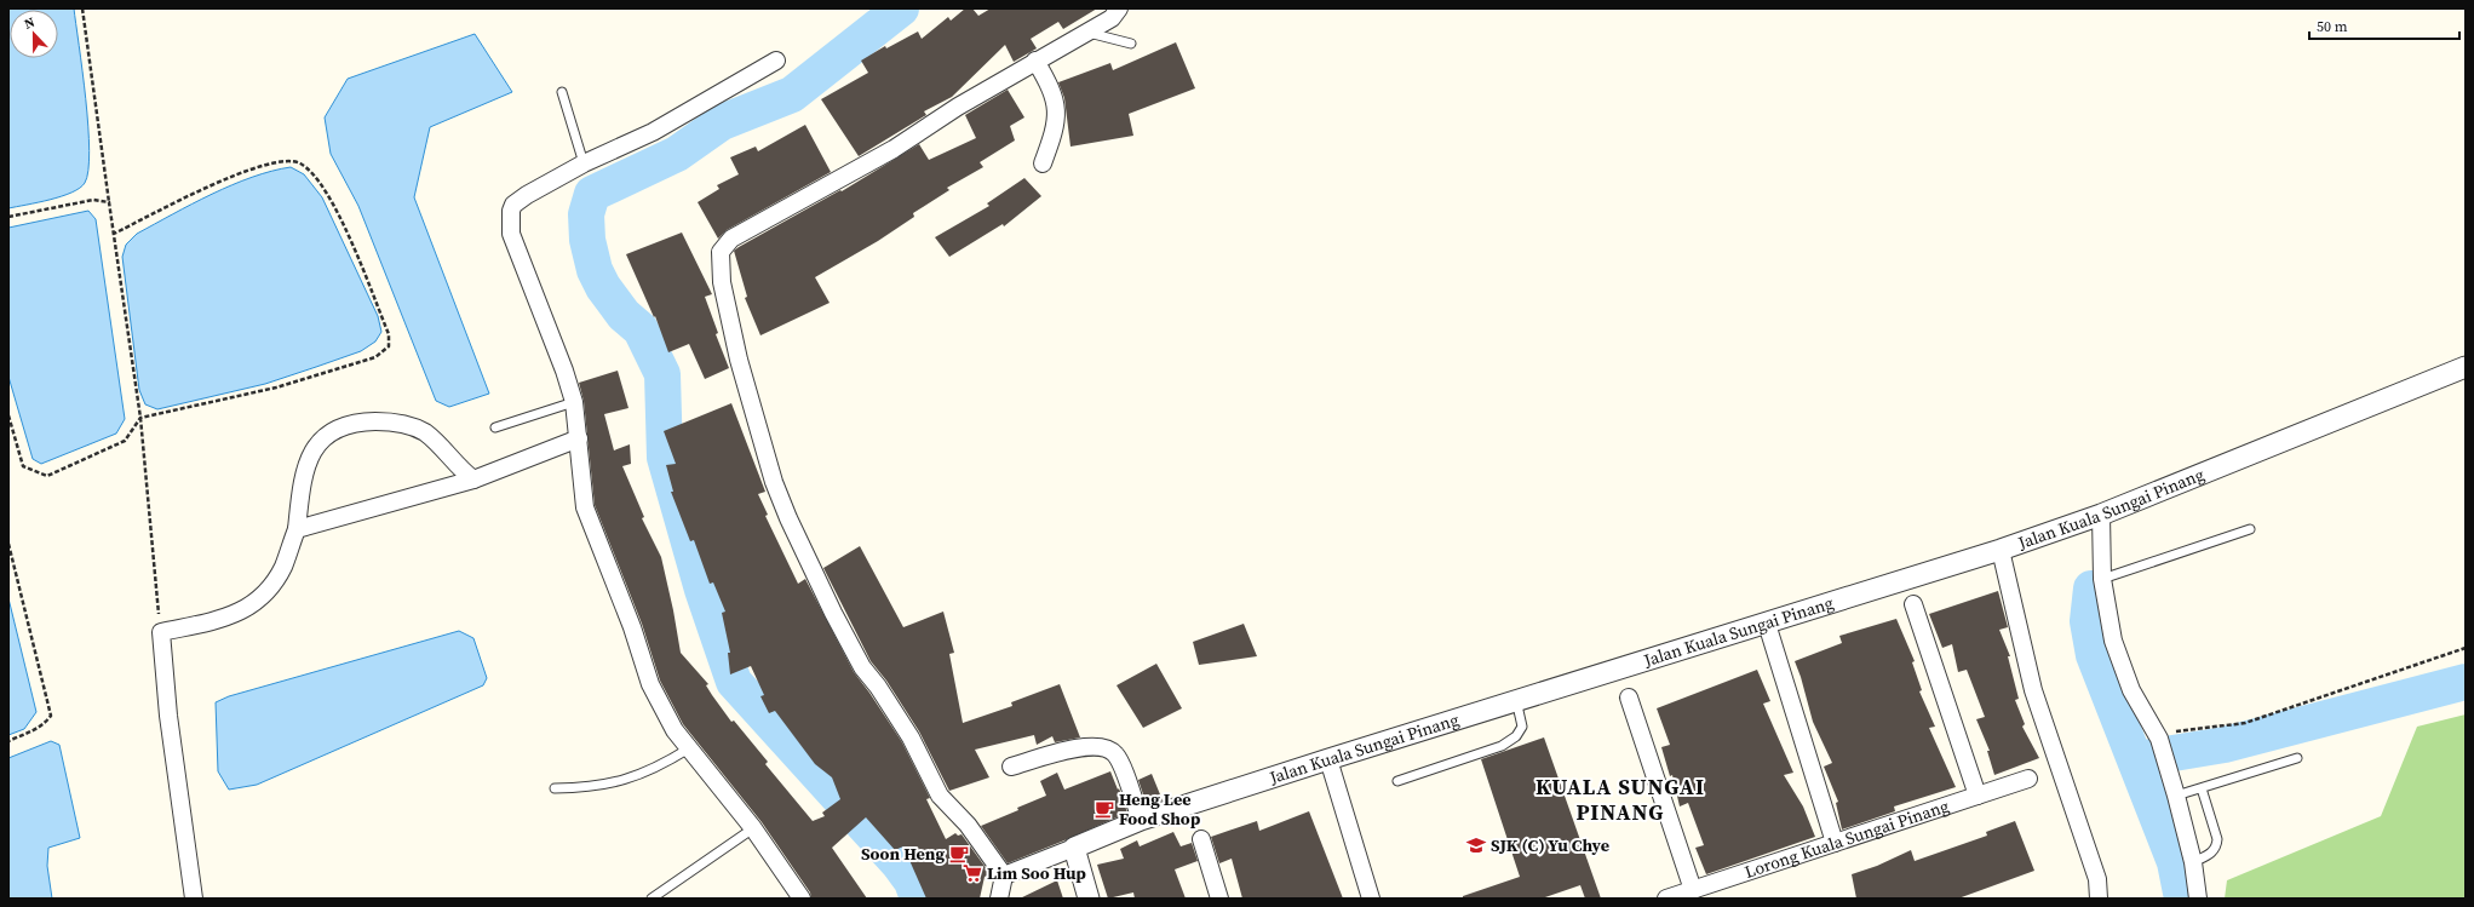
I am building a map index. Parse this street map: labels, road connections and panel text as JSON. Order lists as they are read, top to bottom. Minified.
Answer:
{"streets":{"street":["Jalan Kuala Sungai Pinang","Lorong Kuala Sungai Pinang"]},"districts":["KUALA SUNGAI PINANG"],"places":{"cafe":["Heng Lee Food Shop","Soon Heng"],"school or university":["SJK (C) Yu Chye"],"supermarket":["Lim Soo Hup"]},"scale_bar":"50 m","north":"top"}
